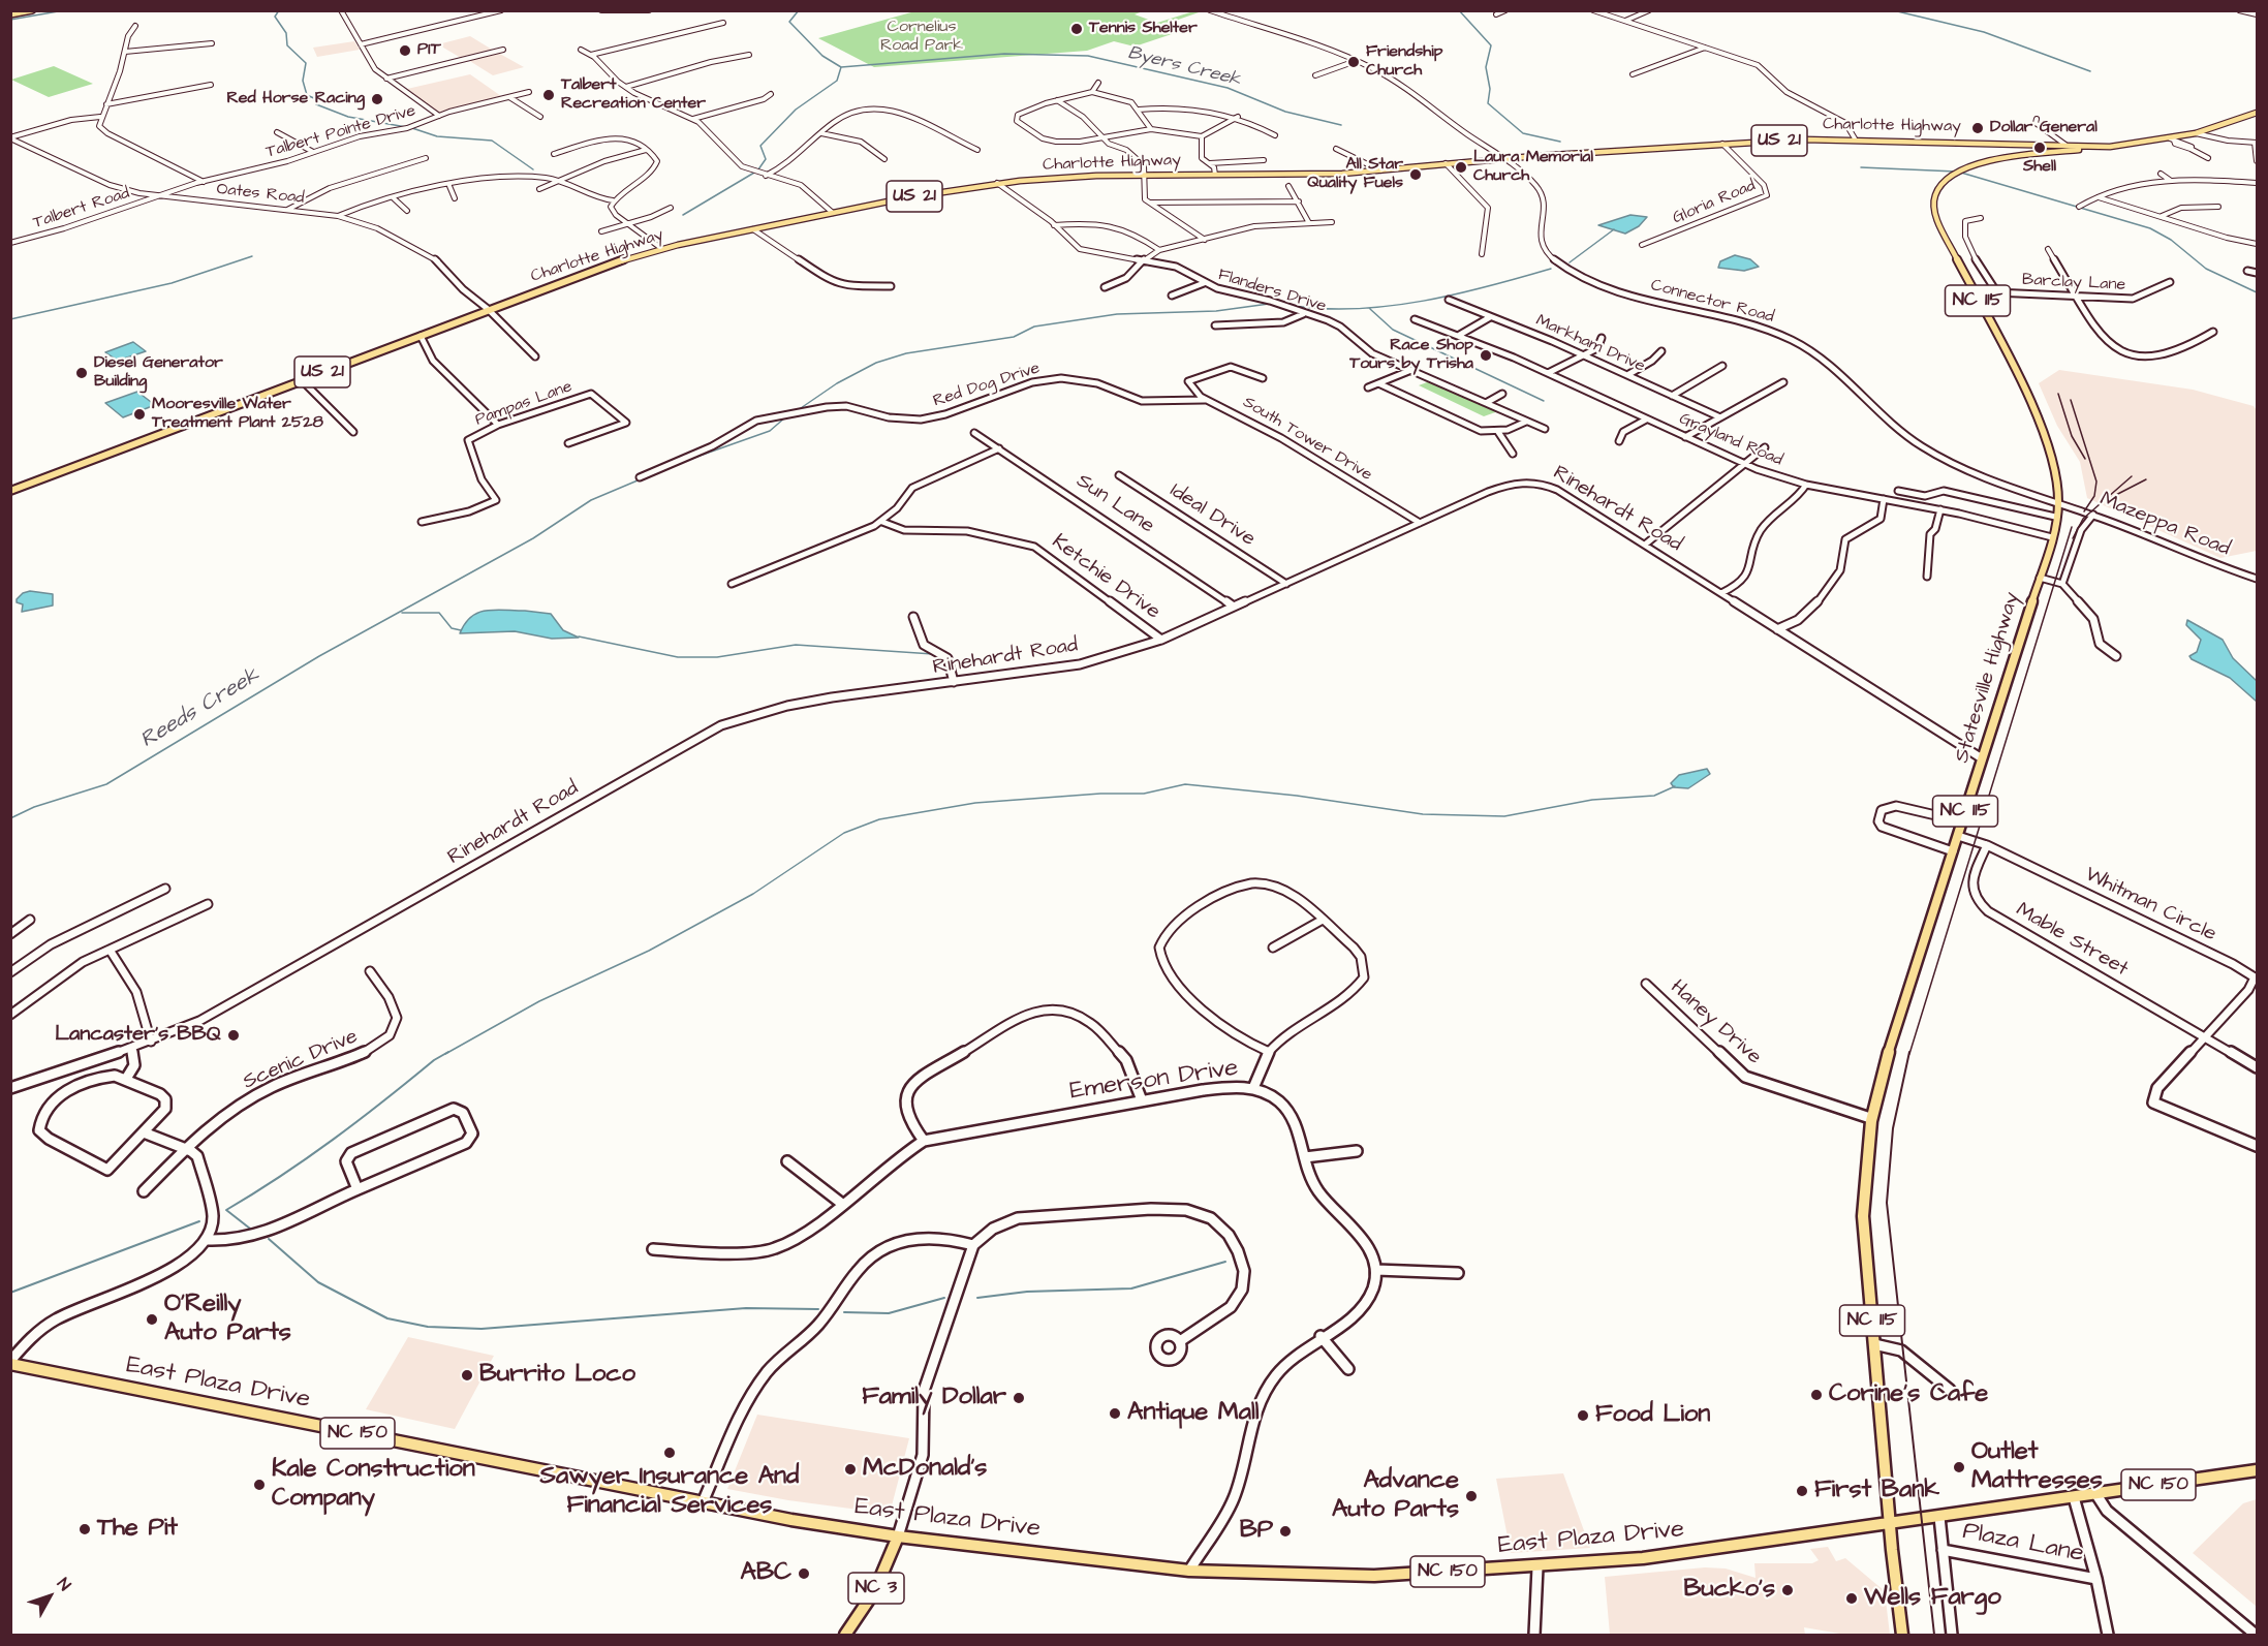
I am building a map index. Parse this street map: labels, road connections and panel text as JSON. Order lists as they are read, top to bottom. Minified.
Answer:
{"streets":{"main road":["Charlotte Highway","US 21","NC 115","Statesville Highway","East Plaza Drive","NC 150","NC 3"],"street":["Talbert Pointe Drive","Oates Road","Gloria Road","Talbert Road","Barclay Lane","Flanders Drive","Connector Road","Markham Drive","Red Dog Drive","Pampas Lane","South Tower Drive","Grayland Road","Sun Lane","Rinehardt Road","Ideal Drive","Mazeppa Road","Ketchie Drive","Whitman Circle","Mable Street","Haney Drive","Scenic Drive","Emerson Drive","Plaza Lane"]},"crossings":[["Charlotte Highway","Oates Road"],["Charlotte Highway","Gloria Road"],["Charlotte Highway","Flanders Drive"],["Charlotte Highway","Connector Road"],["Talbert Pointe Drive","Oates Road"],["Talbert Pointe Drive","Talbert Road"],["Oates Road","Talbert Road"],["Barclay Lane","Statesville Highway"],["NC 115","Statesville Highway"],["NC 115","East Plaza Drive"],["NC 115","NC 150"],["Connector Road","Mazeppa Road"],["Connector Road","Statesville Highway"],["Red Dog Drive","South Tower Drive"],["South Tower Drive","Rinehardt Road"],["Grayland Road","Statesville Highway"],["Sun Lane","Rinehardt Road"],["Rinehardt Road","Ideal Drive"],["Rinehardt Road","Ketchie Drive"],["Rinehardt Road","Statesville Highway"],["Mazeppa Road","Statesville Highway"],["Statesville Highway","Whitman Circle"],["Statesville Highway","Haney Drive"],["Statesville Highway","East Plaza Drive"],["Statesville Highway","NC 150"],["Whitman Circle","Mable Street"],["East Plaza Drive","NC 150"],["East Plaza Drive","NC 3"],["NC 150","Plaza Lane"]],"water":["Byers Creek","Reeds Creek"],"parks":["Cornelius Road Park"],"places":["Tennis Shelter","PIT","Friendship Church","Talbert Recreation Center","Red Horse Racing","Dollar General","Shell","Laura Memorial Church","All Star Quality Fuels","Race Shop Tours by Trisha","Diesel Generator Building","Mooresville Water Treatment Plant 2528","Lancaster’s BBQ","O'Reilly Auto Parts","Burrito Loco","Corine's Cafe","Family Dollar","Antique Mall","Food Lion","Sawyer Insurance And Financial Services","Outlet Mattresses","McDonald's","Kale Construction Company","First Bank","Advance Auto Parts","The Pit","BP","ABC","Bucko's","Wells Fargo"],"north":"top right"}
